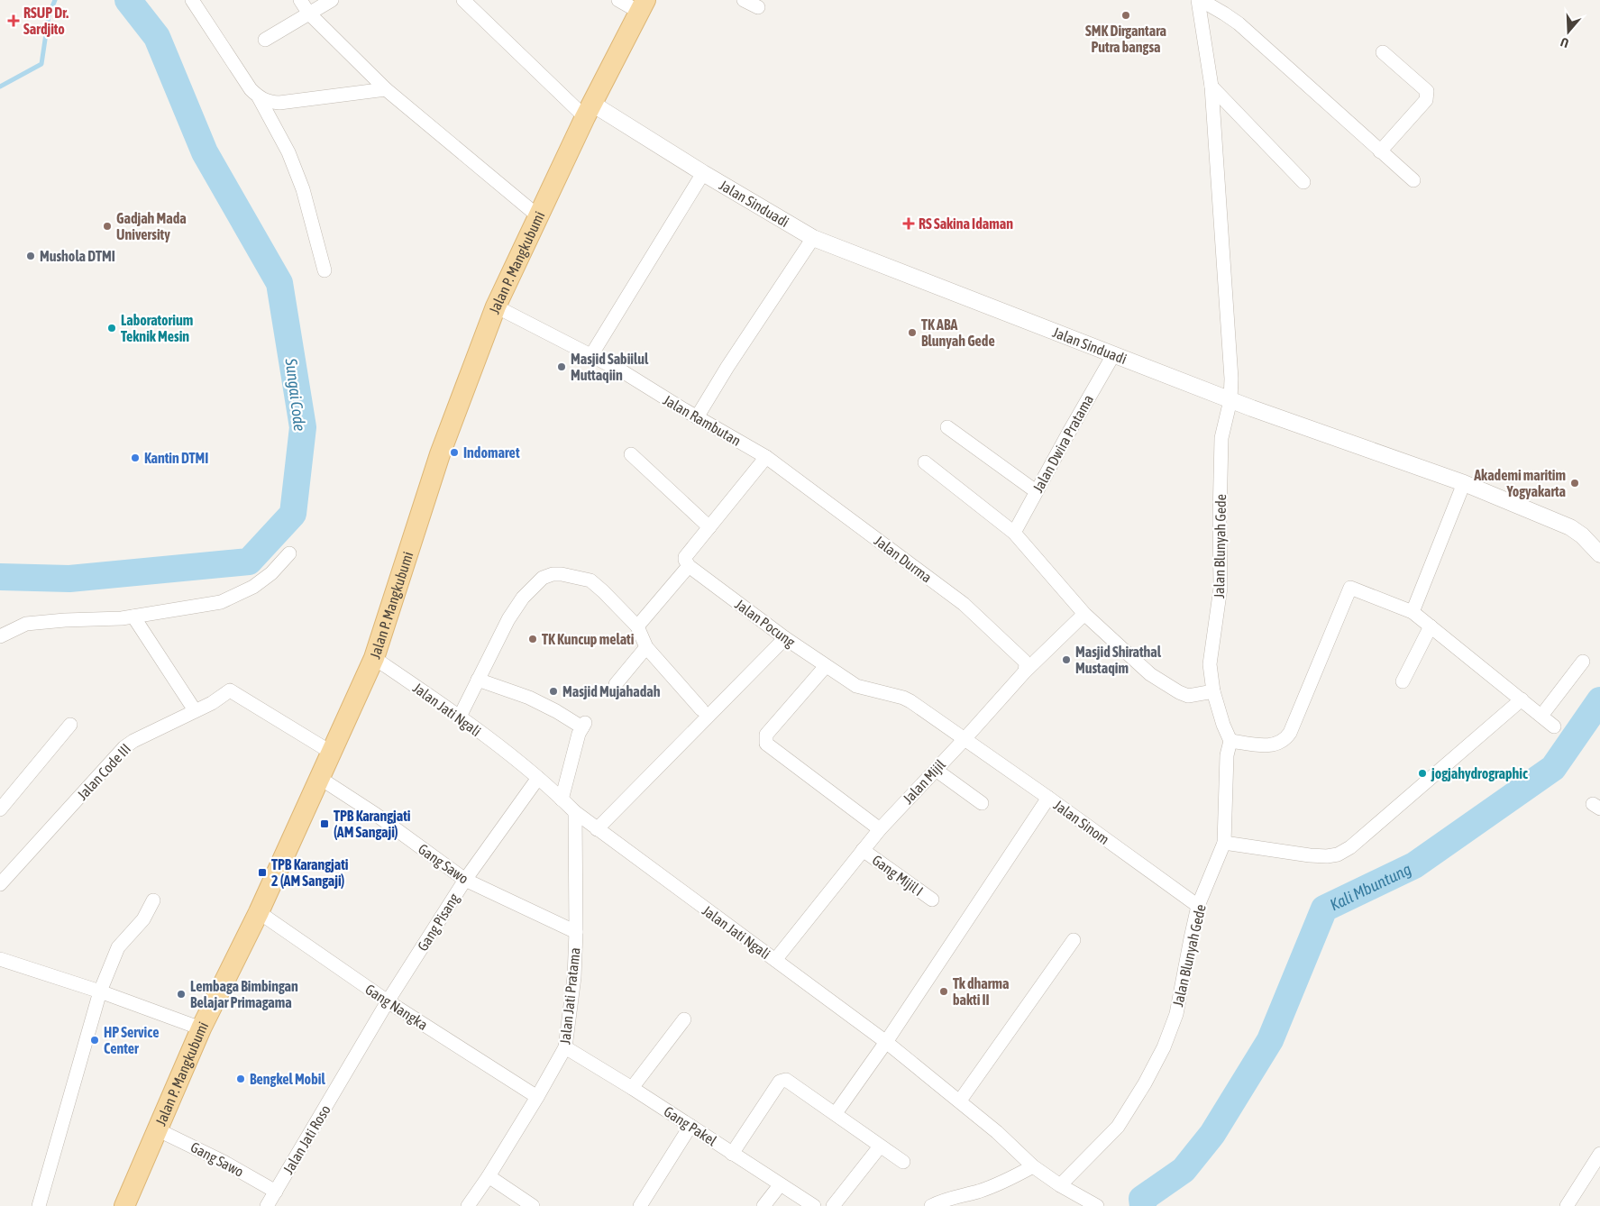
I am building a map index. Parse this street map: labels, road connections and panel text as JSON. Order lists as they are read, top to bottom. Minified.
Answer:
{"streets":{"main road":["Jalan P. Mangkubumi"],"street":["Jalan Sinduadi","Jalan Rambutan","Jalan Dwira Pratama","Jalan Blunyah Gede","Jalan Durma","Jalan Pocung","Jalan Jati Ngali","Jalan Code III","Jalan Mijil","Jalan Sinom","Gang Sawo","Gang Mijil I","Gang Pisang","Jalan Jati Pratama","Gang Nangka","Gang Pakel","Jalan Jati Roso"]},"crossings":[["Jalan Sinduadi","Jalan P. Mangkubumi"],["Jalan Sinduadi","Jalan Dwira Pratama"],["Jalan Sinduadi","Jalan Blunyah Gede"],["Jalan P. Mangkubumi","Jalan Rambutan"],["Jalan P. Mangkubumi","Jalan Jati Ngali"],["Jalan P. Mangkubumi","Jalan Code III"],["Jalan P. Mangkubumi","Gang Sawo"],["Jalan P. Mangkubumi","Gang Nangka"],["Jalan Rambutan","Jalan Durma"],["Jalan Blunyah Gede","Jalan Jati Ngali"],["Jalan Blunyah Gede","Jalan Sinom"],["Jalan Durma","Jalan Mijil"],["Jalan Pocung","Jalan Mijil"],["Jalan Pocung","Jalan Sinom"],["Jalan Jati Ngali","Jalan Mijil"],["Jalan Jati Ngali","Gang Pisang"],["Jalan Jati Ngali","Jalan Jati Pratama"],["Jalan Mijil","Jalan Sinom"],["Jalan Mijil","Gang Mijil I"],["Gang Sawo","Gang Pisang"],["Gang Sawo","Jalan Jati Pratama"],["Gang Sawo","Jalan Jati Roso"],["Gang Pisang","Gang Nangka"],["Gang Pisang","Jalan Jati Roso"],["Jalan Jati Pratama","Gang Nangka"],["Jalan Jati Pratama","Gang Pakel"],["Gang Nangka","Jalan Jati Roso"]],"water":["Sungai Code","Kali Mbuntung"],"places":{"other":["SMK Dirgantara Putra bangsa","Gadjah Mada University","Mushola DTMI","Laboratorium Teknik Mesin","TK ABA Blunyah Gede","Masjid Sabiilul Muttaqiin","Indomaret","Kantin DTMI","Akademi maritim Yogyakarta","TK Kuncup melati","Masjid Shirathal Mustaqim","Masjid Mujahadah","jogjahydrographic","Tk dharma bakti II","Lembaga Bimbingan Belajar Primagama","HP Service Center","Bengkel Mobil"],"health":["RSUP Dr. Sardjito","RS Sakina Idaman"],"transit":["TPB Karangjati (AM Sangaji)","TPB Karangjati 2 (AM Sangaji)"]},"north":"bottom"}
